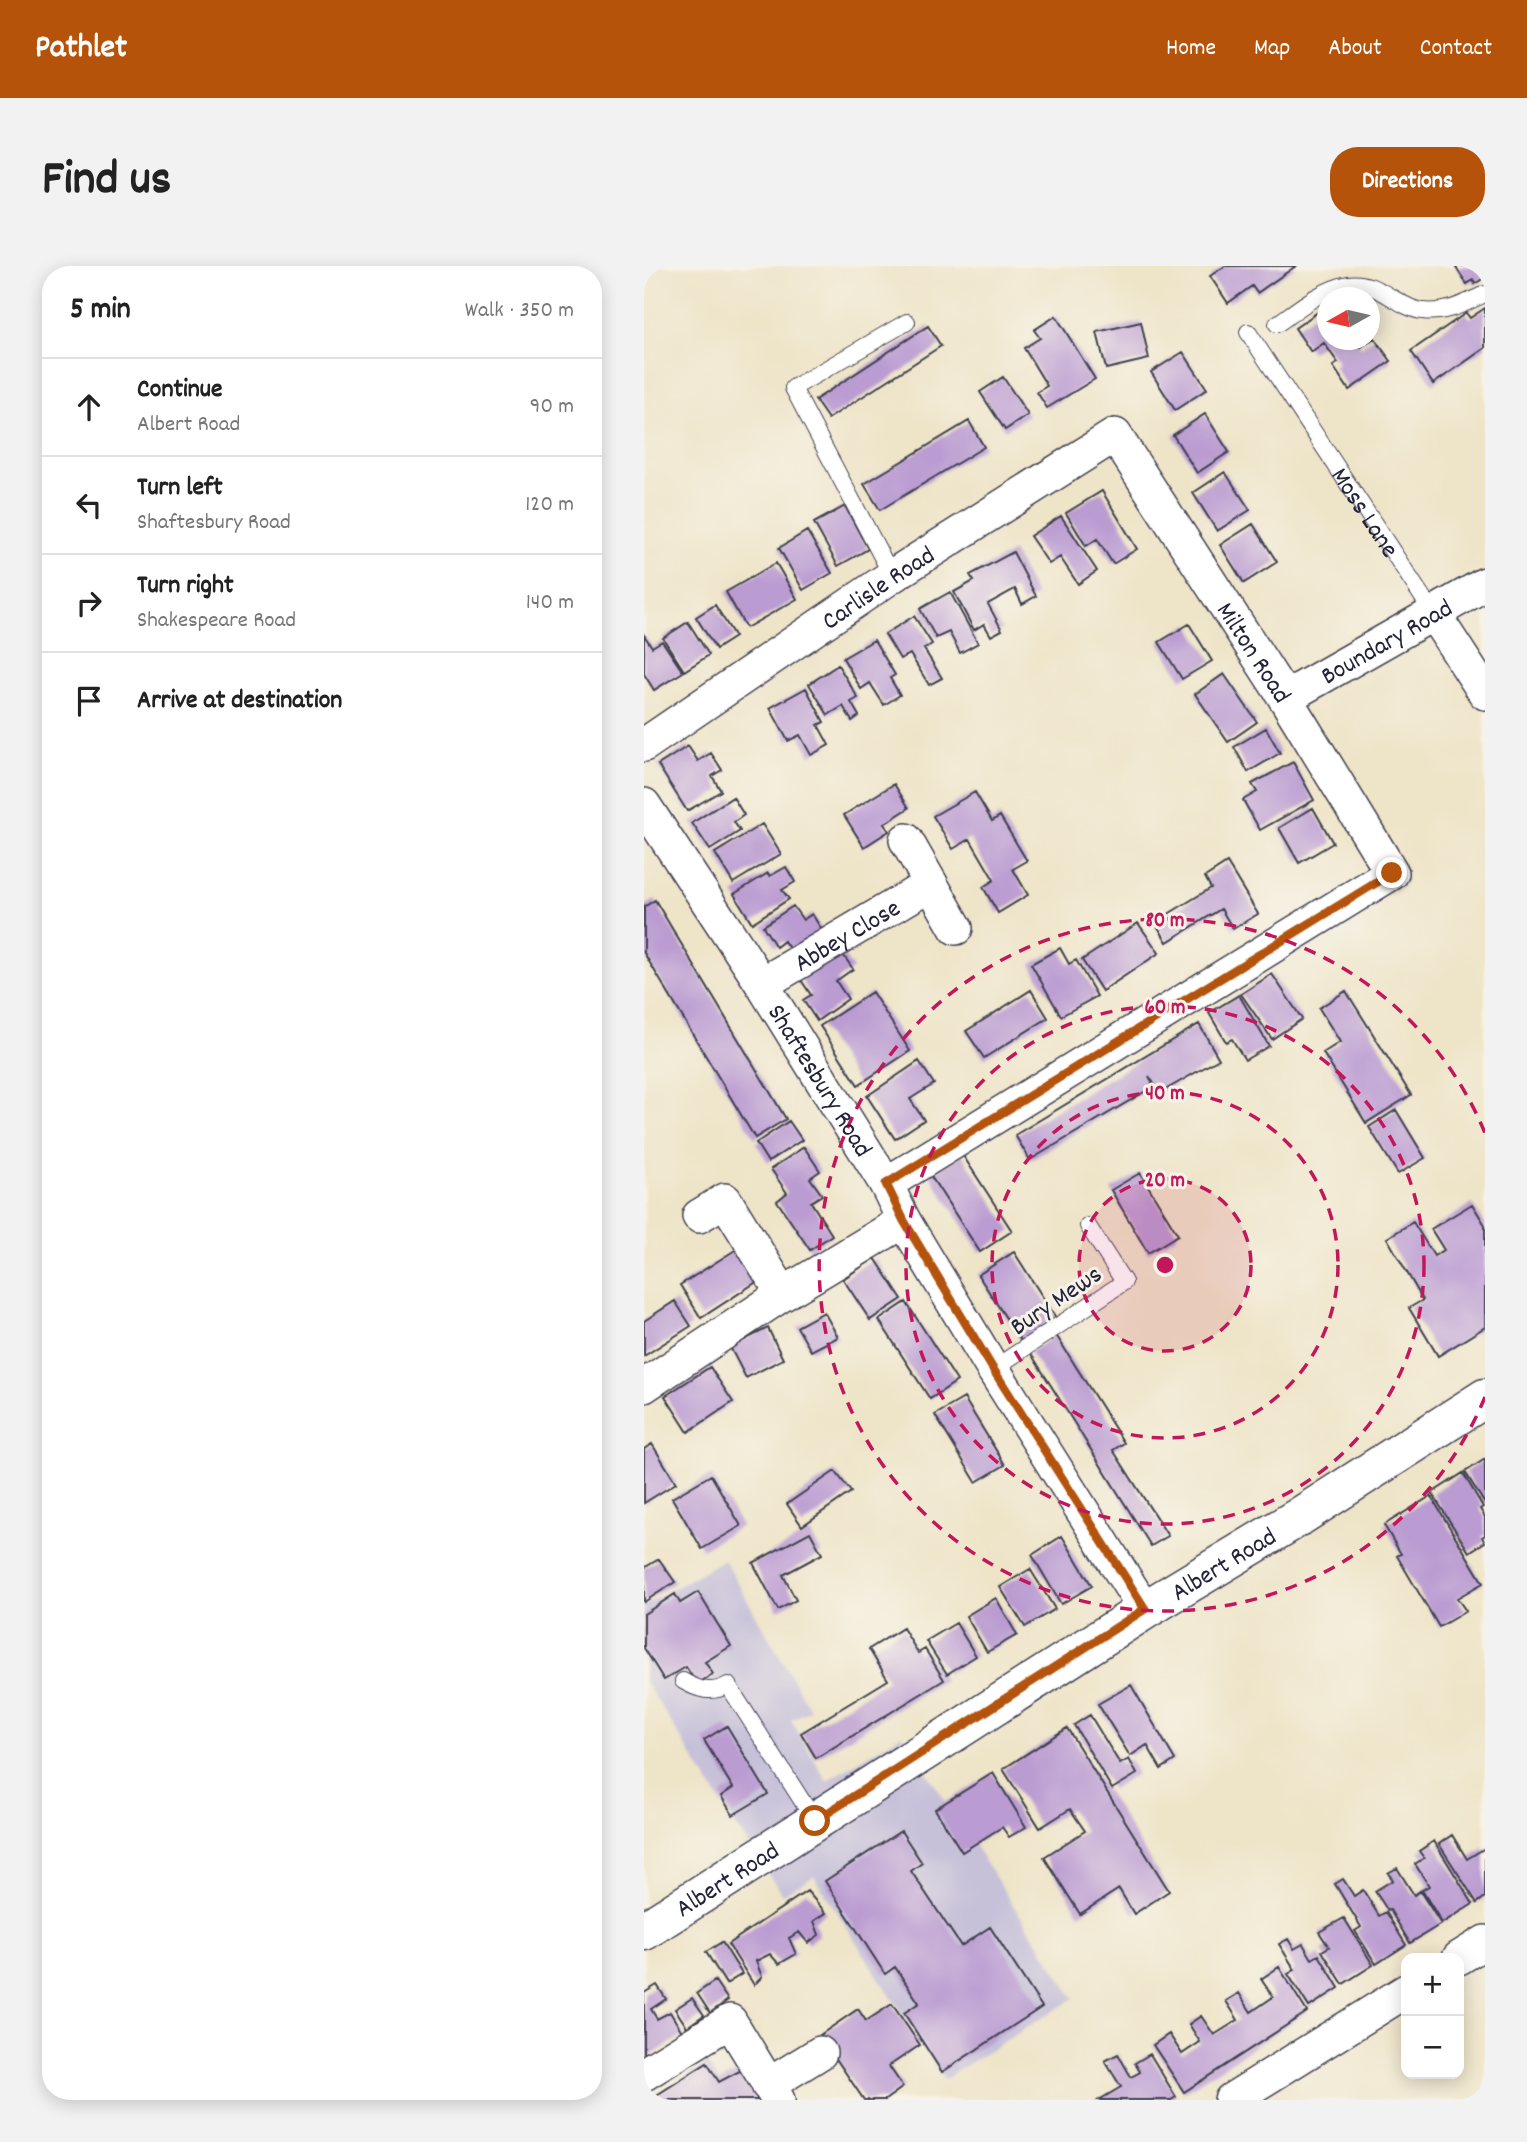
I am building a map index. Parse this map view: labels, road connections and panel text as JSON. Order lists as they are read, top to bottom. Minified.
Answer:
{"streets":{"street":["Moss Lane","Carlisle Road","Boundary Road","Milton Road","Abbey Close","Shaftesbury Road","Albert Road"],"lane":["Bury Mews"]},"crossings":[["Moss Lane","Boundary Road"],["Carlisle Road","Milton Road"],["Boundary Road","Milton Road"],["Milton Road","Shaftesbury Road"],["Abbey Close","Shaftesbury Road"],["Shaftesbury Road","Bury Mews"],["Shaftesbury Road","Albert Road"]],"north":"left","page":{"header":"Pathlet","nav":["Home","Map","About","Contact"],"title":"Find us","buttons":"Directions","heading":["5 min","Walk · 350 m"],"list":[["Continue","Albert Road","90 m"],["Turn left","Shaftesbury Road","120 m"],["Turn right","Shakespeare Road","140 m"],"Arrive at destination"],"map_buttons":["+","−"]},"rings":["80 m","60 m","40 m","20 m"]}
